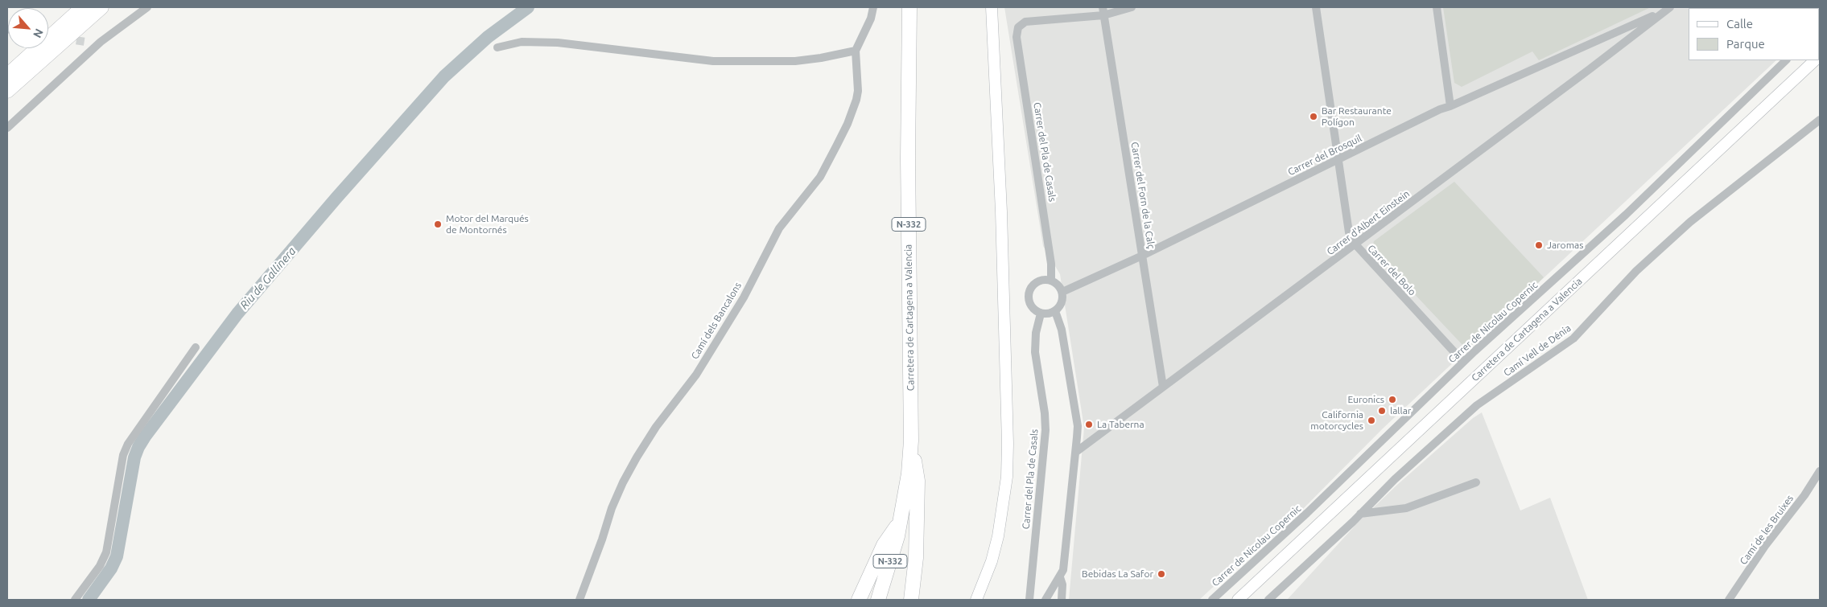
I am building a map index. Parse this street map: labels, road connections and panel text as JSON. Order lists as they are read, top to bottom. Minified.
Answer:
{"streets":{"highway":["N-332","Carretera de Cartagena a Valencia"],"street":["Carrer del Pla de Casals","Carrer del Brosquil","Carrer del Forn de la Calç","Carrer d'Albert Einstein","Carrer del Bolo","Camí dels Bancalons","Carrer de Nicolau Copernic","Camí Vell de Dénia","Camí de les Bruixes"]},"crossings":[["Carrer del Pla de Casals","Carrer del Brosquil"],["Carrer del Pla de Casals","Carrer del Forn de la Calç"],["Carrer del Brosquil","Carrer del Forn de la Calç"],["Carrer del Brosquil","Carrer d'Albert Einstein"],["Carrer del Brosquil","Carrer del Bolo"],["Carrer del Forn de la Calç","Carrer d'Albert Einstein"],["Carrer d'Albert Einstein","Carrer del Bolo"],["Carrer del Bolo","Carrer de Nicolau Copernic"]],"water":["Riu de Gallinera"],"places":["Bar Restaurante Polígon","Motor del Marqués de Montornés","Jaromas","Euronics","lallar","California motorcycles","La Taberna","Bebidas La Safor"],"legend":["Calle","Parque"],"north":"bottom right"}
